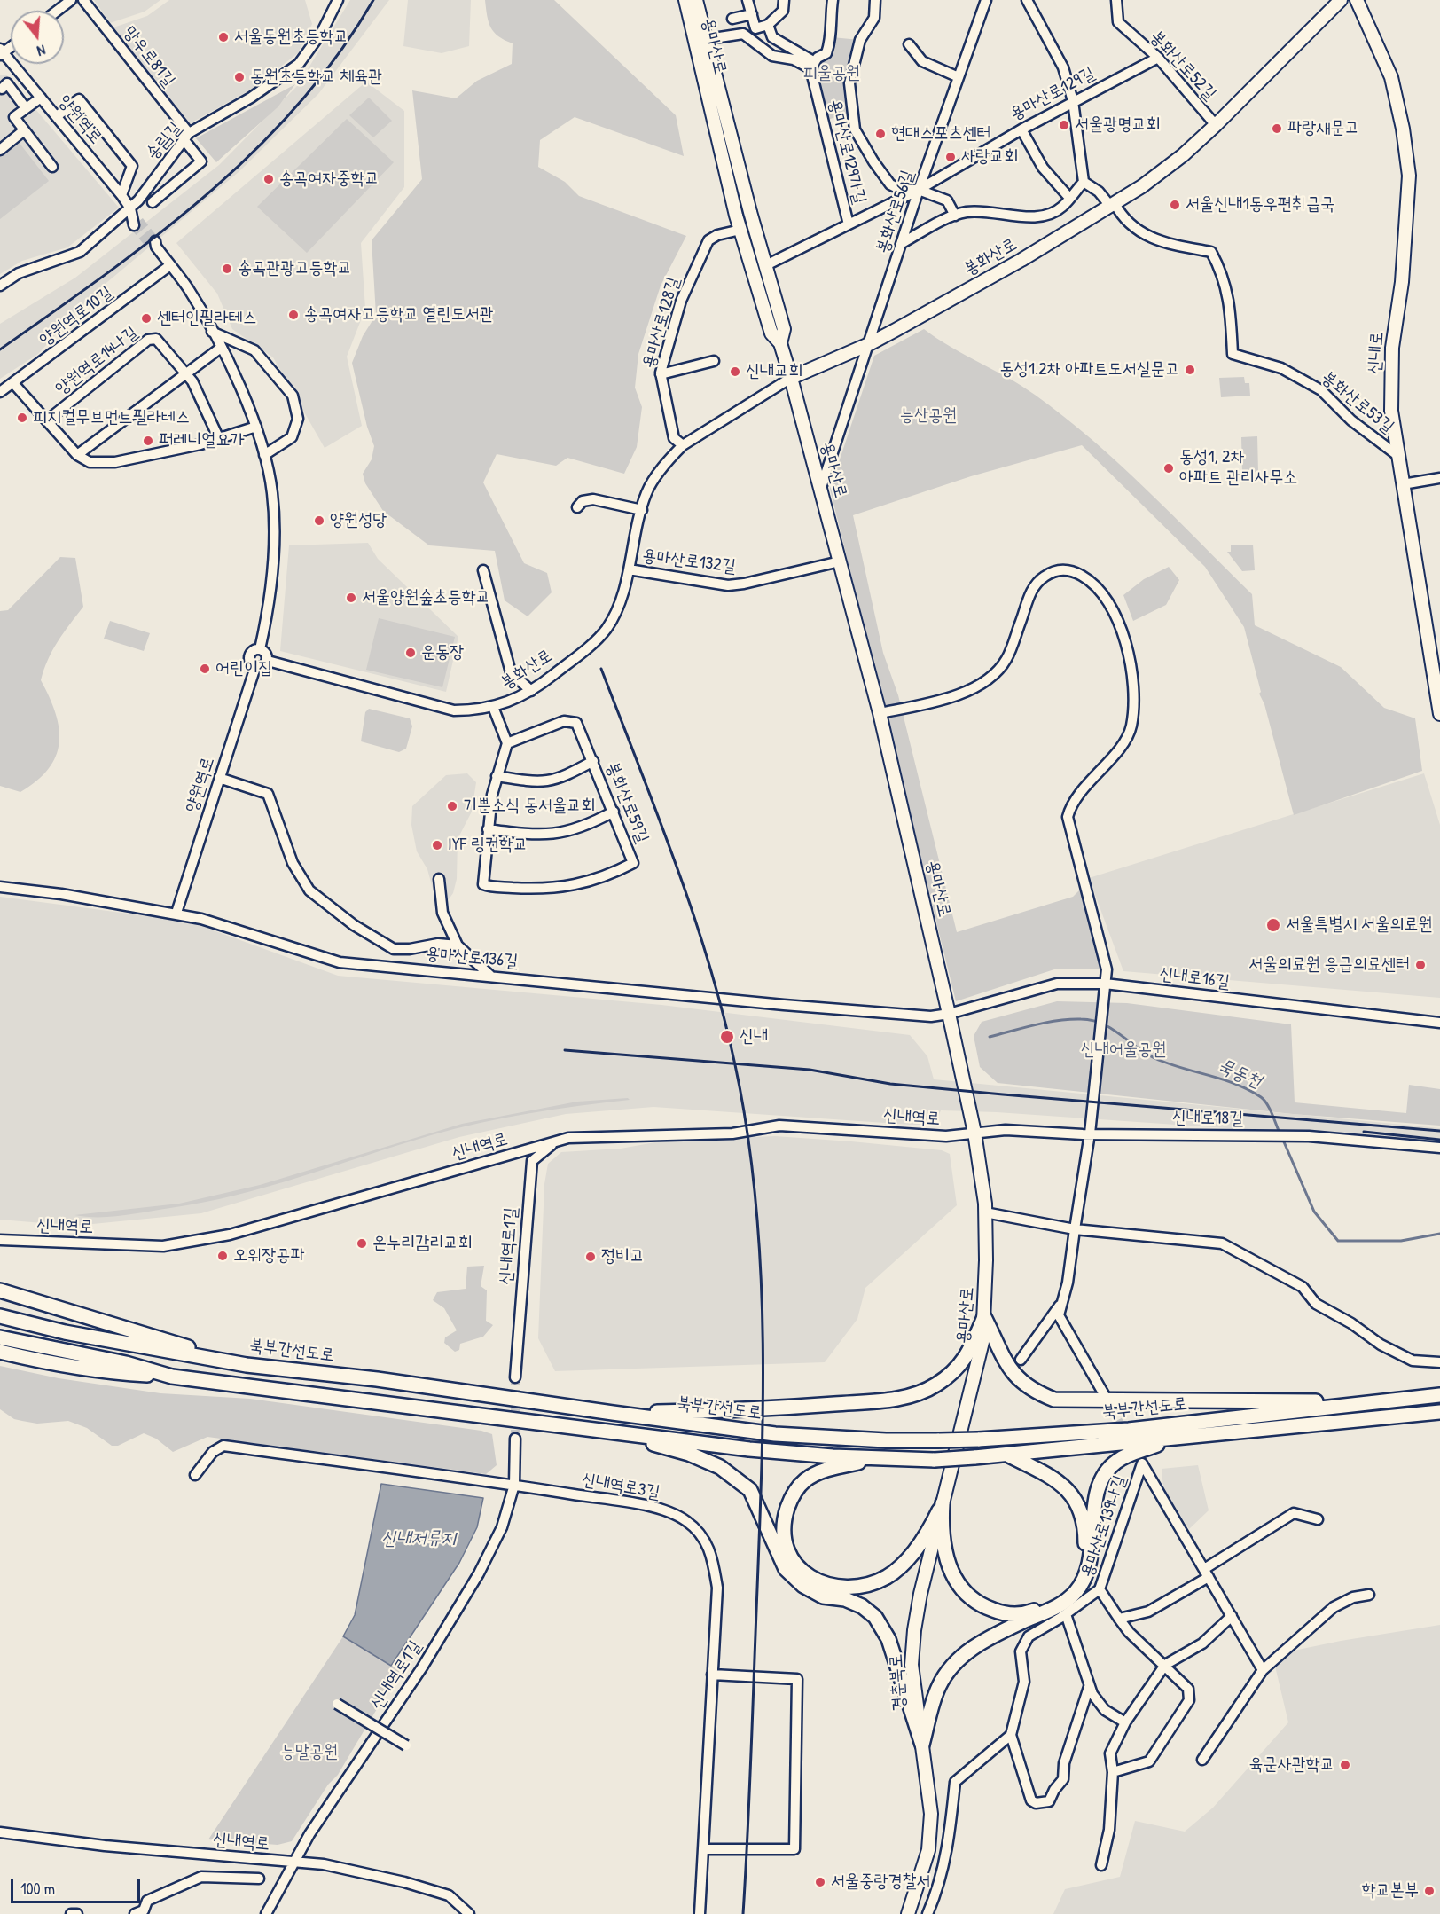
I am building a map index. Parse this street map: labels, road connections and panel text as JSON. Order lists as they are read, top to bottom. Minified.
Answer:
{"streets":{"highway":["북부간선도로"],"main road":["용마산로","봉화산로","신내로","경춘북로"],"street":["망우로81길","봉화산로52길","용마산로129길","양원역로","송림길","용마산로129가길","봉화산로56길","양원역로10길","용마산로128길","양원역로14나길","봉화산로53길","용마산로132길","봉화산로59길","용마산로136길","신내로16길","신내역로","신내로18길","신내역로1길","신내역로3길","용마산로139나길"]},"crossings":[["용마산로","용마산로129길"],["용마산로","봉화산로56길"],["용마산로","봉화산로"],["용마산로","용마산로128길"],["용마산로","용마산로132길"],["용마산로","용마산로136길"],["용마산로","신내로16길"],["용마산로","신내역로"],["용마산로","신내로18길"],["용마산로","경춘북로"],["망우로81길","송림길"],["봉화산로52길","용마산로129길"],["봉화산로52길","봉화산로"],["용마산로129길","용마산로129가길"],["용마산로129길","봉화산로56길"],["양원역로","송림길"],["양원역로","봉화산로"],["양원역로","용마산로136길"],["봉화산로56길","봉화산로"],["봉화산로","용마산로128길"],["봉화산로","봉화산로53길"],["봉화산로","용마산로132길"],["신내로","봉화산로53길"],["용마산로136길","신내로16길"],["신내역로","신내로18길"],["신내역로","신내역로1길"],["신내역로1길","신내역로3길"]],"water":["묵동천","신내저류지"],"parks":["피울공원","능산공원","신내어울공원","능말공원"],"places":["서울동원초등학교","동원초등학교 체육관","서울광명교회","파랑새문고","현대스포츠센터","사랑교회","송곡여자중학교","서울신내1동우편취급국","송곡관광고등학교","송곡여자고등학교 열린도서관","센터인필라테스","동성1.2차 아파트도서실문고","신내교회","피지컬무브먼트필라테스","퍼레니얼요가","동성1, 2차 아파트 관리사무소","양원성당","서울양원숲초등학교","운동장","어린이집","기쁜소식 동서울교회","IYF 링컨학교","서울특별시 서울의료원","서울의료원 응급의료센터","신내","온누리감리교회","오위장공파","정비고","육군사관학교","서울중랑경찰서","학교본부"],"scale_bar":"100 m","north":"bottom"}
